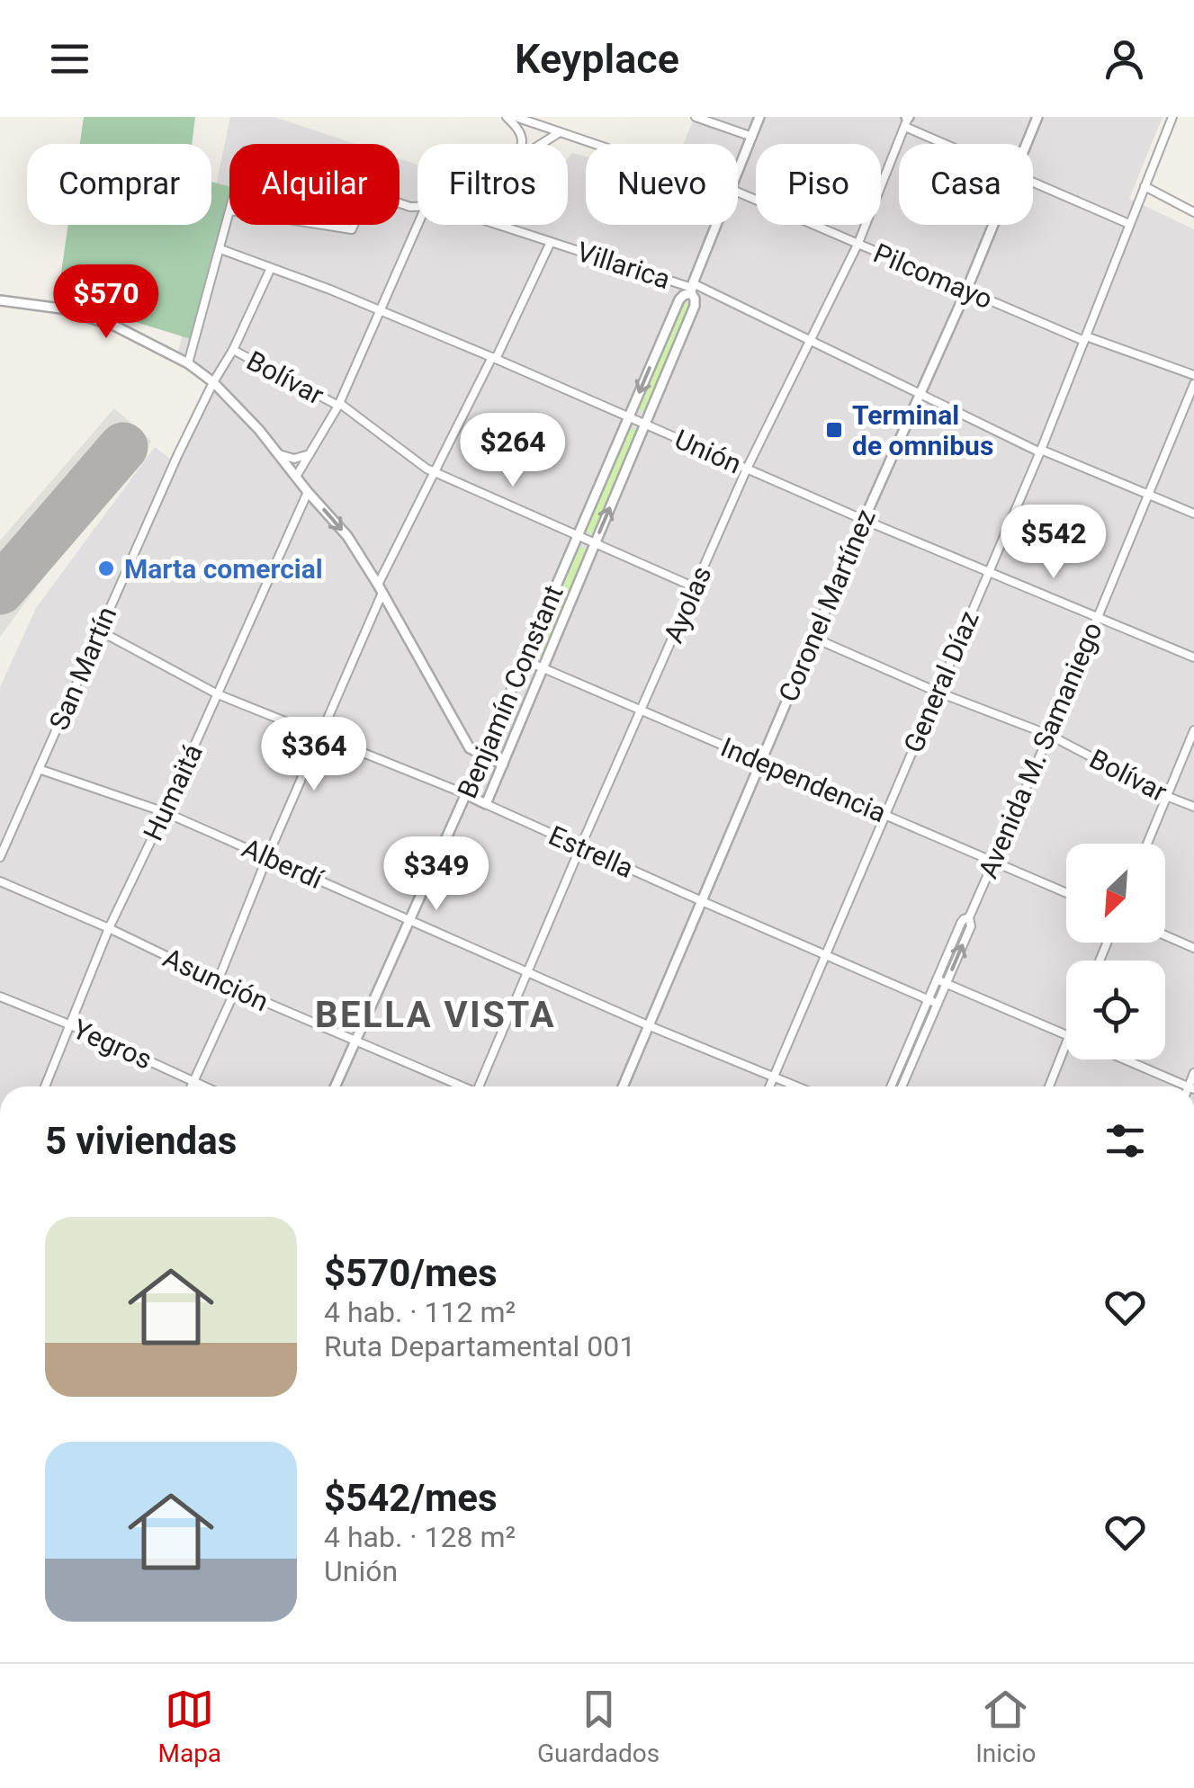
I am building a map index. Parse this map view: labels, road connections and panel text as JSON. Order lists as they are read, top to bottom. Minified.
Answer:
{"streets":{"street":["Villarica","Pilcomayo","Bolívar","Unión","Ayolas","Coronel Martínez","San Martín","General Díaz","Benjamín Constant","Avenida M. Samaniego","Independencia","Humaitá","Estrella","Alberdí","Asunción","Yegros"]},"crossings":[["Villarica","Ayolas"],["Villarica","Coronel Martínez"],["Villarica","General Díaz"],["Villarica","Benjamín Constant"],["Villarica","Avenida M. Samaniego"],["Pilcomayo","Ayolas"],["Pilcomayo","Coronel Martínez"],["Pilcomayo","General Díaz"],["Bolívar","Ayolas"],["Bolívar","Coronel Martínez"],["Bolívar","San Martín"],["Bolívar","General Díaz"],["Bolívar","Benjamín Constant"],["Bolívar","Avenida M. Samaniego"],["Unión","Ayolas"],["Unión","Coronel Martínez"],["Unión","San Martín"],["Unión","General Díaz"],["Unión","Benjamín Constant"],["Unión","Avenida M. Samaniego"],["Ayolas","Independencia"],["Ayolas","Estrella"],["Ayolas","Alberdí"],["Coronel Martínez","Independencia"],["Coronel Martínez","Estrella"],["Coronel Martínez","Alberdí"],["San Martín","Estrella"],["San Martín","Alberdí"],["General Díaz","Independencia"],["General Díaz","Estrella"],["General Díaz","Alberdí"],["Benjamín Constant","Independencia"],["Benjamín Constant","Estrella"],["Benjamín Constant","Alberdí"],["Benjamín Constant","Asunción"],["Avenida M. Samaniego","Independencia"],["Avenida M. Samaniego","Estrella"],["Humaitá","Estrella"],["Humaitá","Alberdí"],["Humaitá","Asunción"],["Humaitá","Yegros"]],"districts":["BELLA VISTA"],"places":{"transit":["Terminal de omnibus"],"other":["Marta comercial"]},"north":"bottom left","page":{"header":"Keyplace","chip":["Comprar","Alquilar","Filtros","Nuevo","Piso","Casa"],"price":["$570","$264","$542","$364","$349"],"heading":"5 viviendas","list":[{"name":"$570/mes","note":"4 hab. · 112 m² · Ruta Departamental 001"},{"name":"$542/mes","note":"4 hab. · 128 m² · Unión"}],"tabs":["Mapa","Guardados","Inicio"]}}
